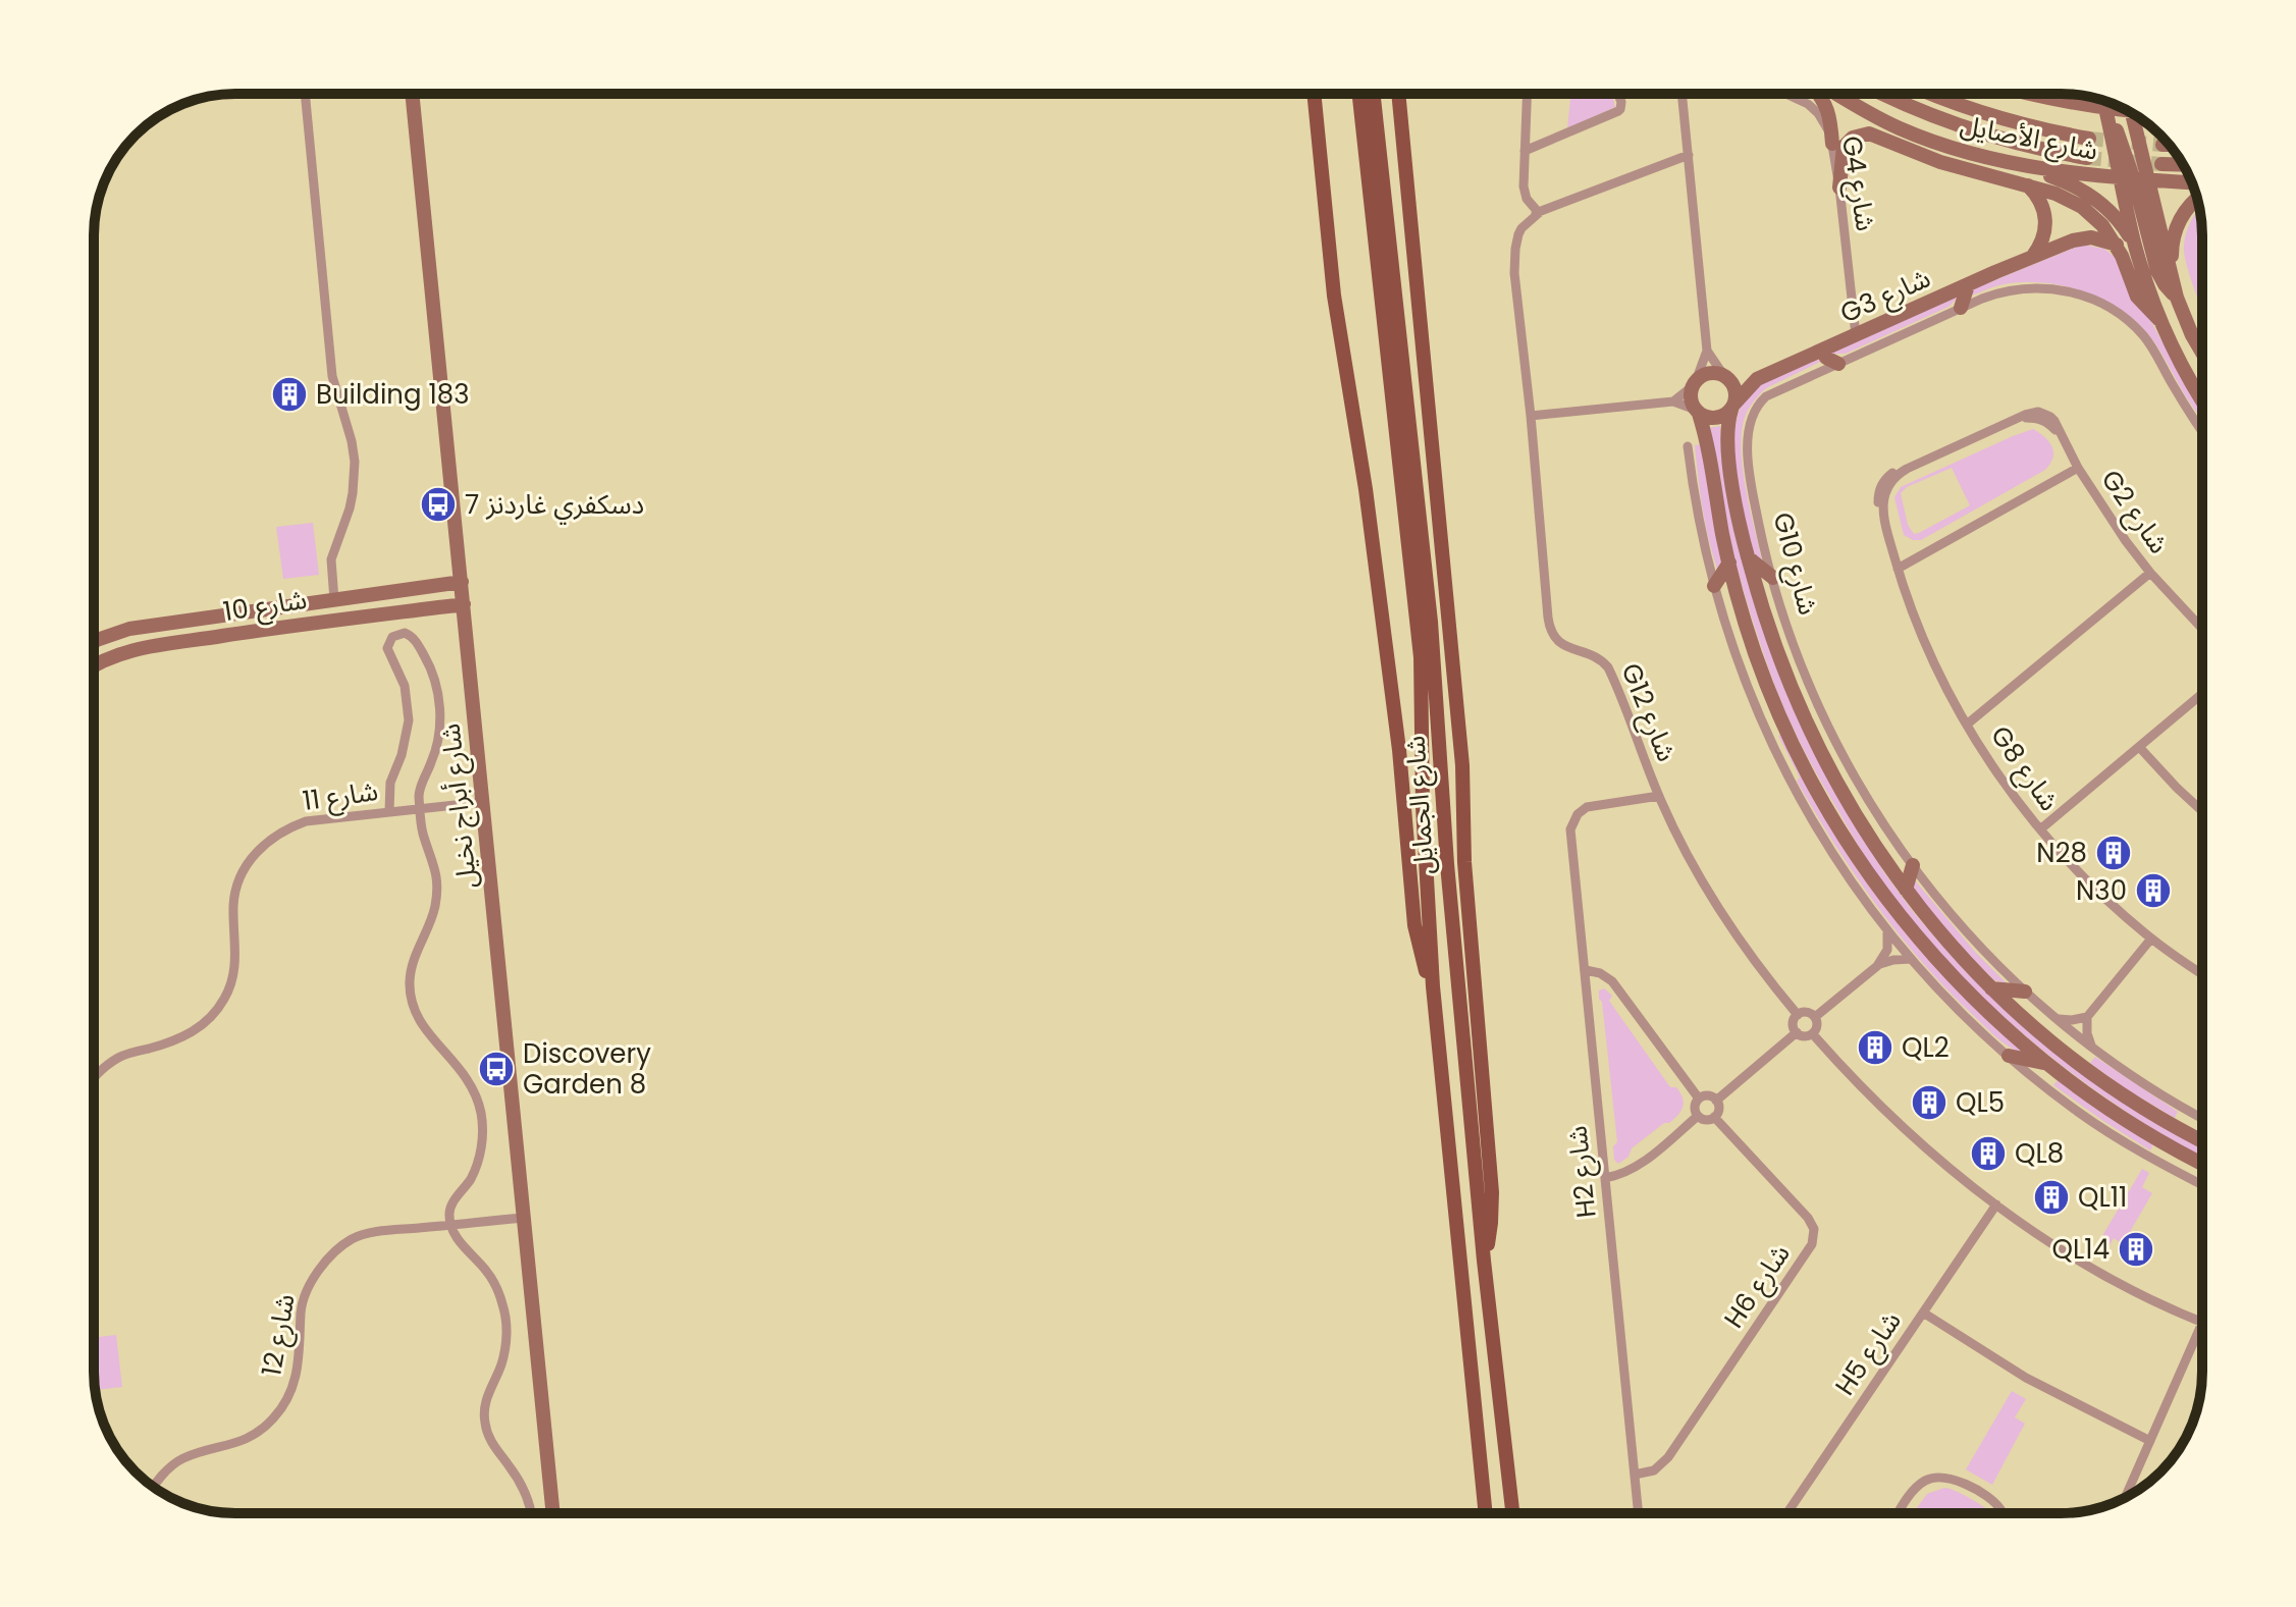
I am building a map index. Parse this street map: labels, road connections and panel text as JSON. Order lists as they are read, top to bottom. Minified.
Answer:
{"streets":{"main road":["شارع الجمايل"],"street":["شارع الأصايل","G4 شارع","G3 شارع","G2 شارع","G10 شارع","شارع 10","G12 شارع","G8 شارع","شارع 11","شارع أبراج نخيل","H2 شارع","H6 شارع","شارع 12","H5 شارع"]},"crossings":[["G4 شارع","G3 شارع"],["G3 شارع","G10 شارع"],["G2 شارع","G8 شارع"],["شارع 10","شارع أبراج نخيل"],["G12 شارع","H2 شارع"],["شارع 11","شارع أبراج نخيل"],["شارع أبراج نخيل","شارع 12"],["H2 شارع","H6 شارع"]],"places":{"building":["Building 183","N28","N30","QL2","QL5","QL8","QL11","QL14"],"bus stop":["دسكفري غاردنز 7","Discovery Garden 8"]}}
